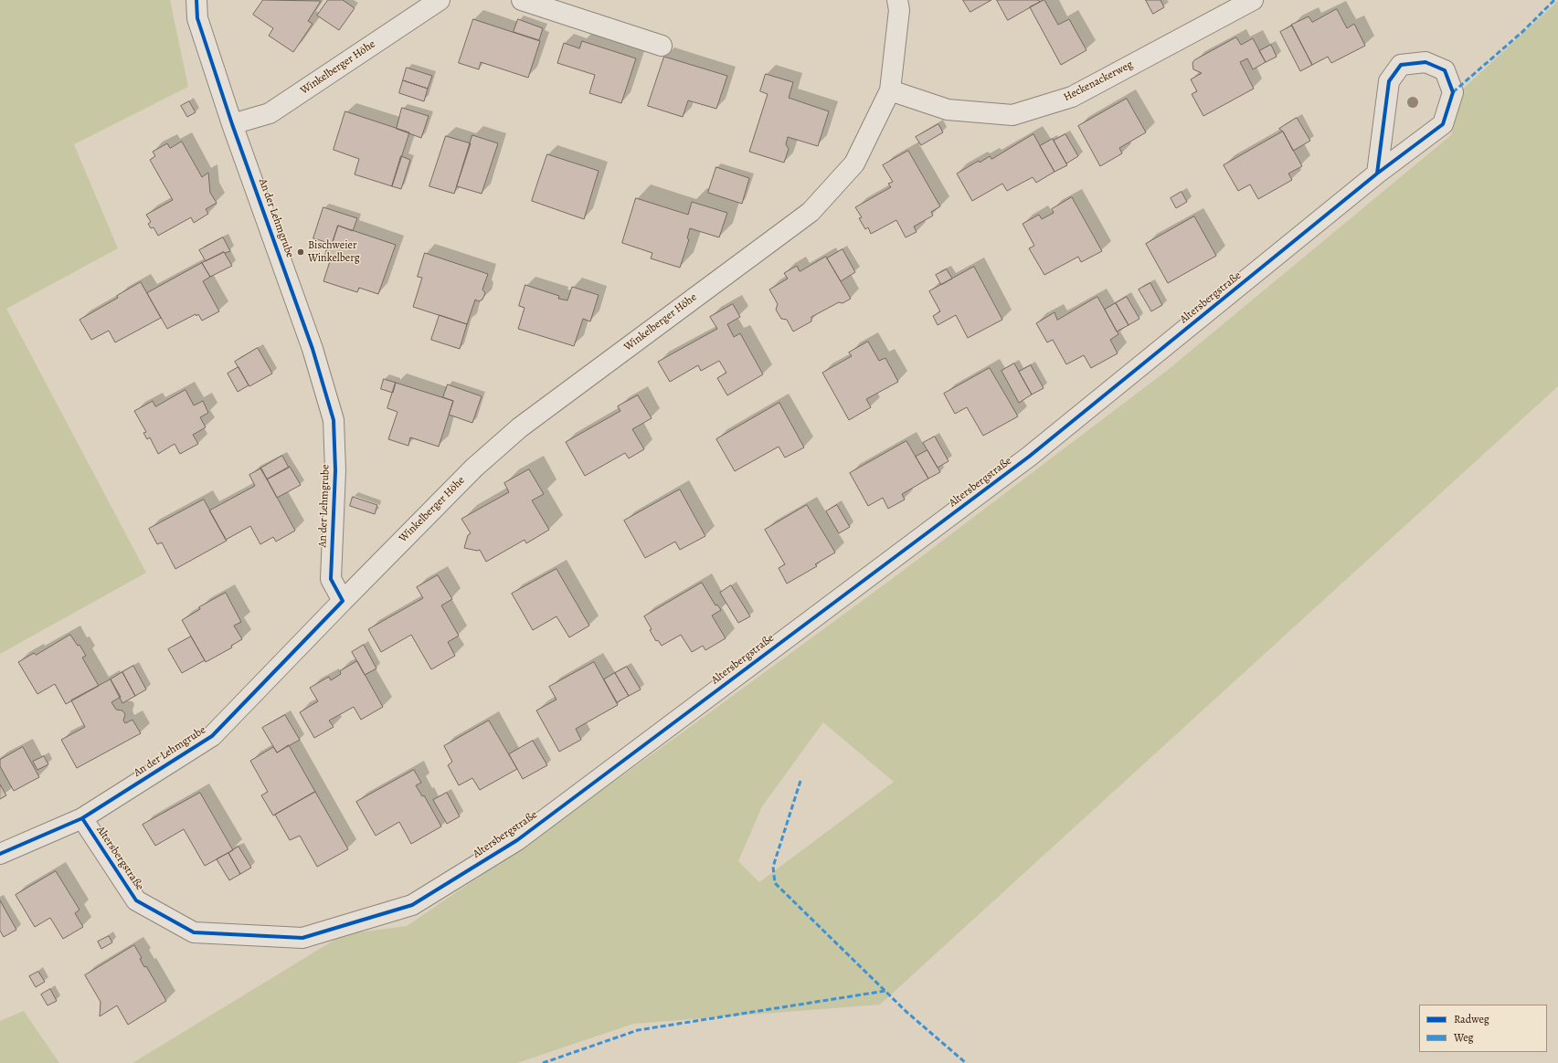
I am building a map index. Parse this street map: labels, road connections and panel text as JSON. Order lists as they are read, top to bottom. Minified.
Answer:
{"streets":{"street":["Winkelberger Höhe","Heckenackerweg","An der Lehmgrube","Altersbergstraße"]},"crossings":[["Winkelberger Höhe","Heckenackerweg"],["Winkelberger Höhe","An der Lehmgrube"],["An der Lehmgrube","Altersbergstraße"]],"places":["Bischweier Winkelberg"],"legend":["Radweg","Weg"]}
